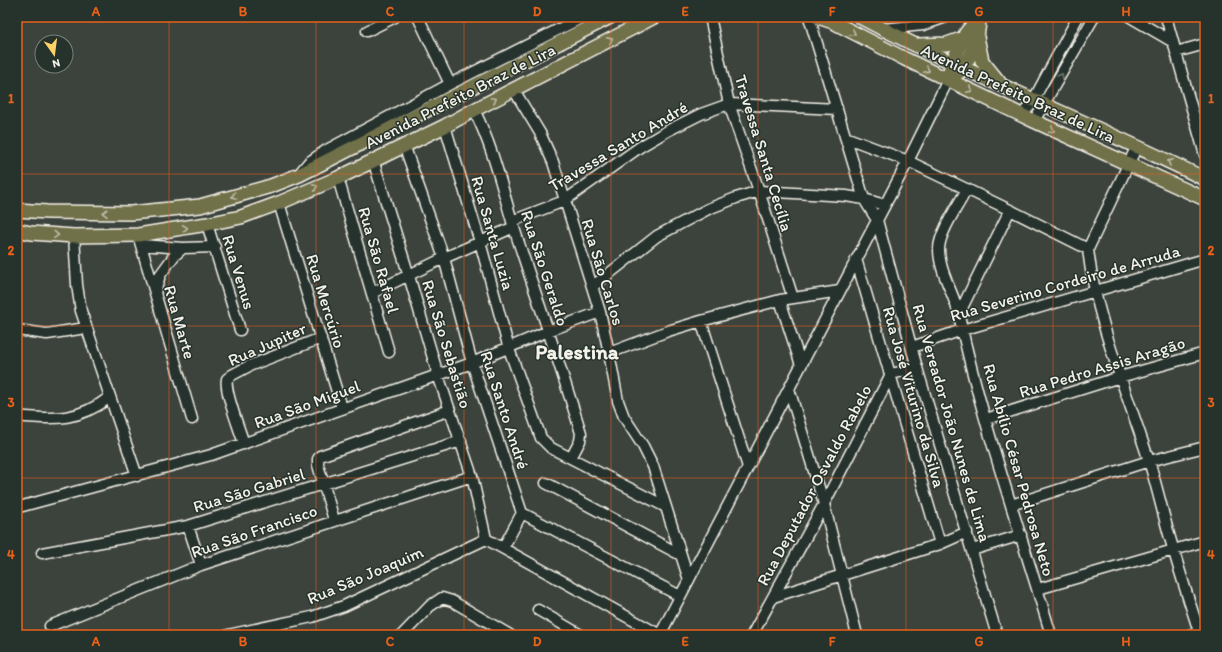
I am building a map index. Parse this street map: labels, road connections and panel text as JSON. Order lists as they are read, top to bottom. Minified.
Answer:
{"streets":{"main road":["Avenida Prefeito Braz de Lira"],"street":["Travessa Santo André","Travessa Santa Cecília","Rua Santa Luzia","Rua São Rafael","Rua São Geraldo","Rua Venus","Rua São Carlos","Rua Severino Cordeiro de Arruda","Rua Mercúrio","Rua Marte","Rua Jupiter","Rua São Sebastião","Rua Pedro Assis Aragão","Rua José Viturino da Silva","Rua São Miguel","Rua Santo André","Rua Vereador João Nunes de Lima","Rua Abílio César Pedrosa Neto","Rua Deputador Osvaldo Rabelo","Rua São Gabriel","Rua São Francisco","Rua São Joaquim"]},"crossings":[["Avenida Prefeito Braz de Lira","Rua Santa Luzia"],["Avenida Prefeito Braz de Lira","Rua São Rafael"],["Avenida Prefeito Braz de Lira","Rua São Geraldo"],["Avenida Prefeito Braz de Lira","Rua Venus"],["Avenida Prefeito Braz de Lira","Rua São Carlos"],["Avenida Prefeito Braz de Lira","Rua Mercúrio"],["Avenida Prefeito Braz de Lira","Rua Marte"],["Avenida Prefeito Braz de Lira","Rua São Sebastião"],["Avenida Prefeito Braz de Lira","Rua Santo André"],["Travessa Santo André","Travessa Santa Cecília"],["Travessa Santo André","Rua Santa Luzia"],["Travessa Santo André","Rua São Rafael"],["Travessa Santo André","Rua São Geraldo"],["Travessa Santo André","Rua São Carlos"],["Travessa Santo André","Rua São Sebastião"],["Travessa Santo André","Rua Santo André"],["Rua Santa Luzia","Rua São Geraldo"],["Rua Santa Luzia","Rua São Carlos"],["Rua Santa Luzia","Rua São Miguel"],["Rua São Geraldo","Rua São Miguel"],["Rua São Carlos","Rua São Miguel"],["Rua Severino Cordeiro de Arruda","Rua Vereador João Nunes de Lima"],["Rua Severino Cordeiro de Arruda","Rua Abílio César Pedrosa Neto"],["Rua Mercúrio","Rua Jupiter"],["Rua Mercúrio","Rua São Miguel"],["Rua Jupiter","Rua São Miguel"],["Rua São Sebastião","Rua São Miguel"],["Rua São Sebastião","Rua São Gabriel"],["Rua São Sebastião","Rua São Francisco"],["Rua São Sebastião","Rua São Joaquim"],["Rua Pedro Assis Aragão","Rua Abílio César Pedrosa Neto"],["Rua José Viturino da Silva","Rua Deputador Osvaldo Rabelo"],["Rua São Miguel","Rua Santo André"],["Rua Vereador João Nunes de Lima","Rua Deputador Osvaldo Rabelo"]],"districts":["Palestina"],"north":"bottom","grid":{"columns":["A","B","C","D","E","F","G","H"],"rows":["1","2","3","4"]}}
